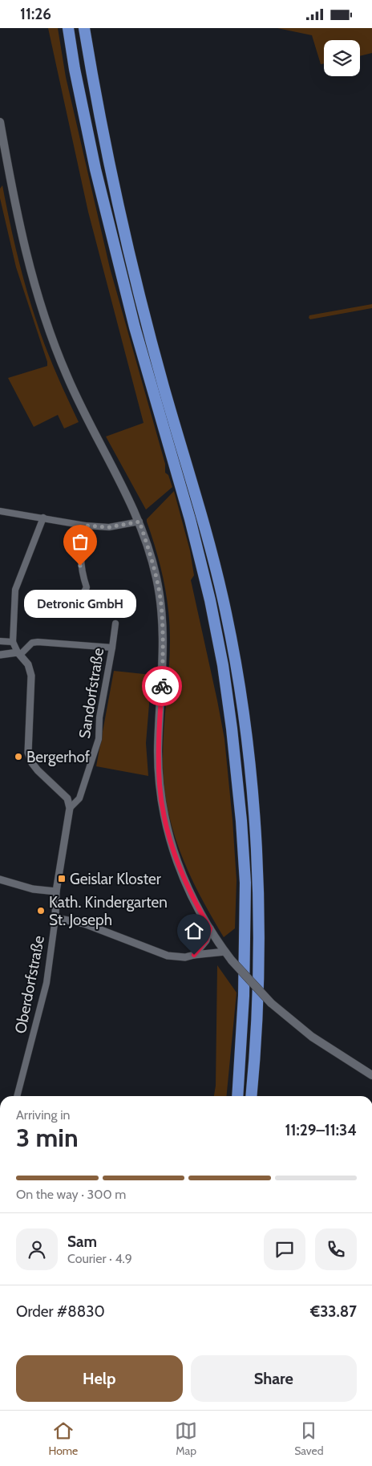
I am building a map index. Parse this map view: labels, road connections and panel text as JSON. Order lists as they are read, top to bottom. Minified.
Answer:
{"streets":{"street":["Sandorfstraße","Oberdorfstraße"]},"crossings":[["Sandorfstraße","Oberdorfstraße"]],"places":{"other":["Detronic GmbH","Bergerhof","Kath. Kindergarten St. Joseph"],"transit":["Geislar Kloster"]},"page":{"status":"11:26","bubble":"Detronic GmbH","heading":["3 min","Arriving in","11:29–11:34"],"panel":["Sam","Courier · 4.9","Order #8830","€33.87"],"bar":"On the way · 300 m","buttons":["Help","Share"],"tabs":["Home","Map","Saved"]}}
